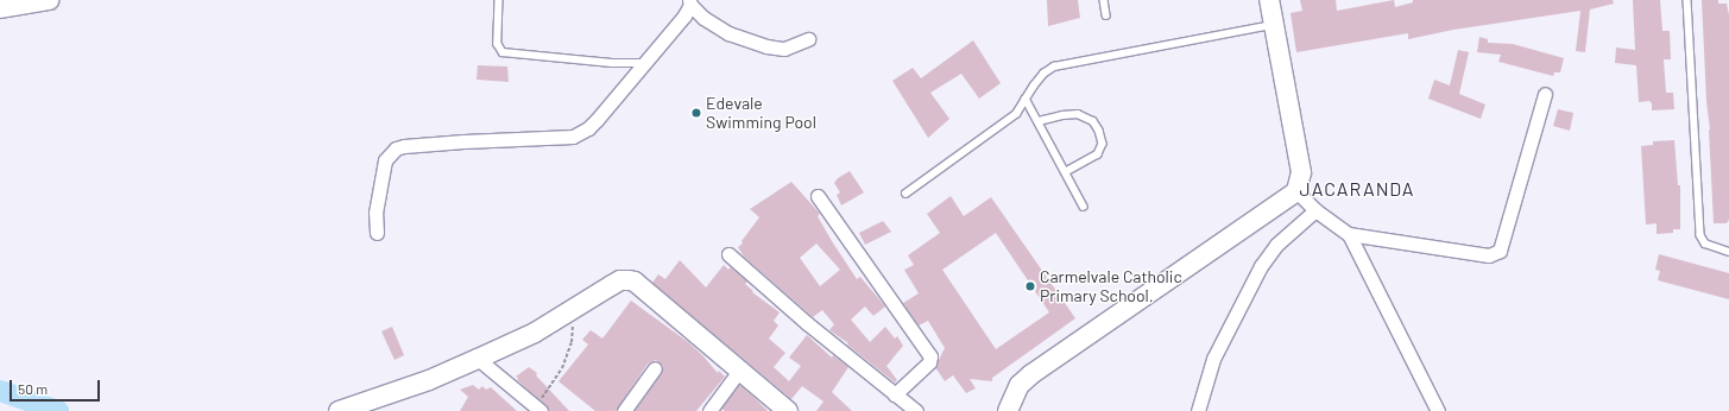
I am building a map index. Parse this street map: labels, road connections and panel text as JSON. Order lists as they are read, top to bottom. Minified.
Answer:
{"districts":["JACARANDA"],"places":["Edevale Swimming Pool","Carmelvale Catholic Primary School."],"scale_bar":"50 m"}
